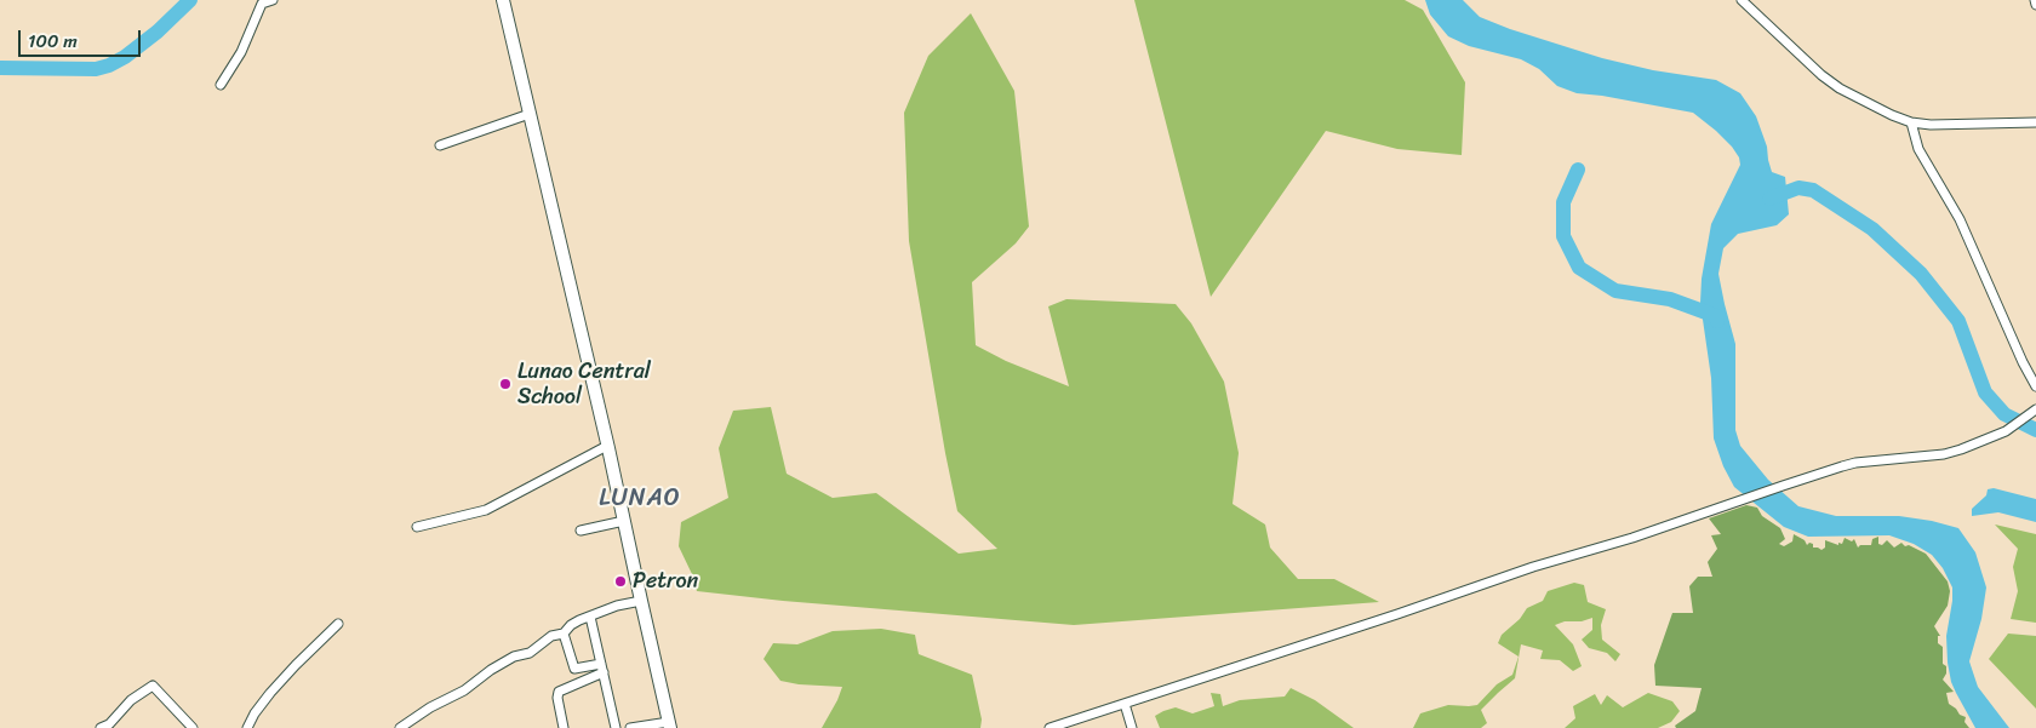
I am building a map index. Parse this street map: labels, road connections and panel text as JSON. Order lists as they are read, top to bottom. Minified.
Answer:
{"districts":["LUNAO"],"places":["Lunao Central School","Petron"],"scale_bar":"100 m"}
